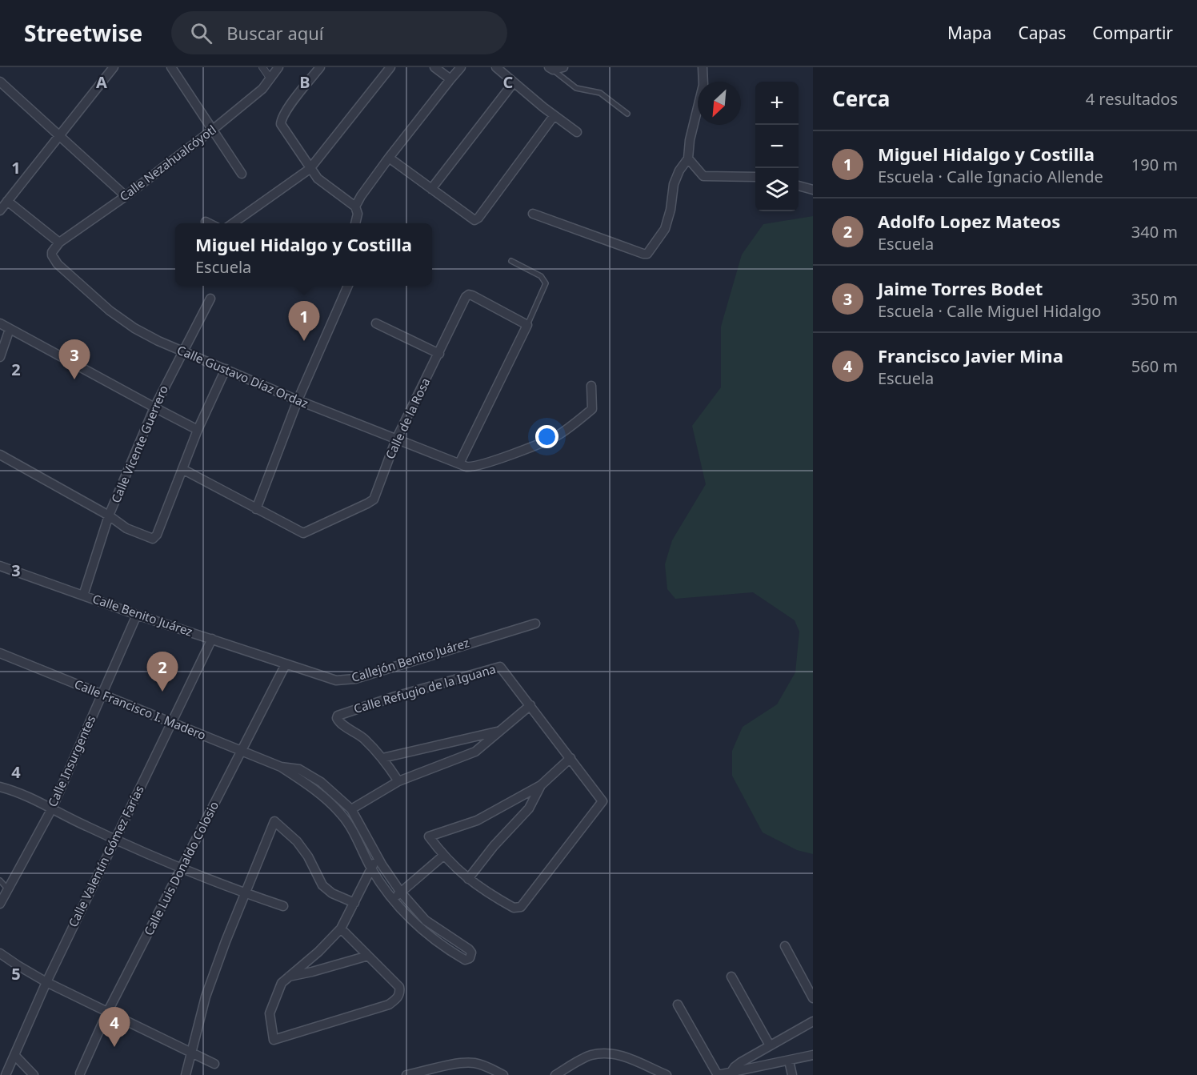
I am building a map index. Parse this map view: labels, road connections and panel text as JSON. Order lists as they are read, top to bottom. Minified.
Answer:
{"streets":{"street":["Calle Nezahualcóyotl","Calle Gustavo Díaz Ordaz","Calle de la Rosa","Calle Vicente Guerrero","Calle Benito Juárez","Callejón Benito Juárez","Calle Refugio de la Iguana","Calle Francisco I. Madero","Calle Insurgentes","Calle Valentín Gómez Farías","Calle Luis Donaldo Colosio"]},"crossings":[["Calle Nezahualcóyotl","Calle Gustavo Díaz Ordaz"],["Calle Gustavo Díaz Ordaz","Calle de la Rosa"],["Calle Gustavo Díaz Ordaz","Calle Vicente Guerrero"],["Calle Vicente Guerrero","Calle Benito Juárez"],["Calle Benito Juárez","Callejón Benito Juárez"],["Calle Benito Juárez","Calle Insurgentes"],["Calle Benito Juárez","Calle Valentín Gómez Farías"],["Calle Benito Juárez","Calle Luis Donaldo Colosio"],["Callejón Benito Juárez","Calle Luis Donaldo Colosio"],["Calle Francisco I. Madero","Calle Insurgentes"],["Calle Francisco I. Madero","Calle Valentín Gómez Farías"],["Calle Francisco I. Madero","Calle Luis Donaldo Colosio"]],"north":"bottom left","page":{"header":"Streetwise","search":"Buscar aquí","nav":["Mapa","Capas","Compartir"],"heading":["Cerca","4 resultados"],"map_buttons":["+","−"],"list":[{"mark":"1","name":"Miguel Hidalgo y Costilla","note":"Escuela · Calle Ignacio Allende","value":"190 m"},{"mark":"2","name":"Adolfo Lopez Mateos","note":"Escuela","value":"340 m"},{"mark":"3","name":"Jaime Torres Bodet","note":"Escuela · Calle Miguel Hidalgo","value":"350 m"},{"mark":"4","name":"Francisco Javier Mina","note":"Escuela","value":"560 m"}],"popup":["Miguel Hidalgo y Costilla","Escuela"],"pins":["1","3","2","4"]},"grid":{"columns":["A","B","C"],"rows":["1","2","3","4","5"]}}
